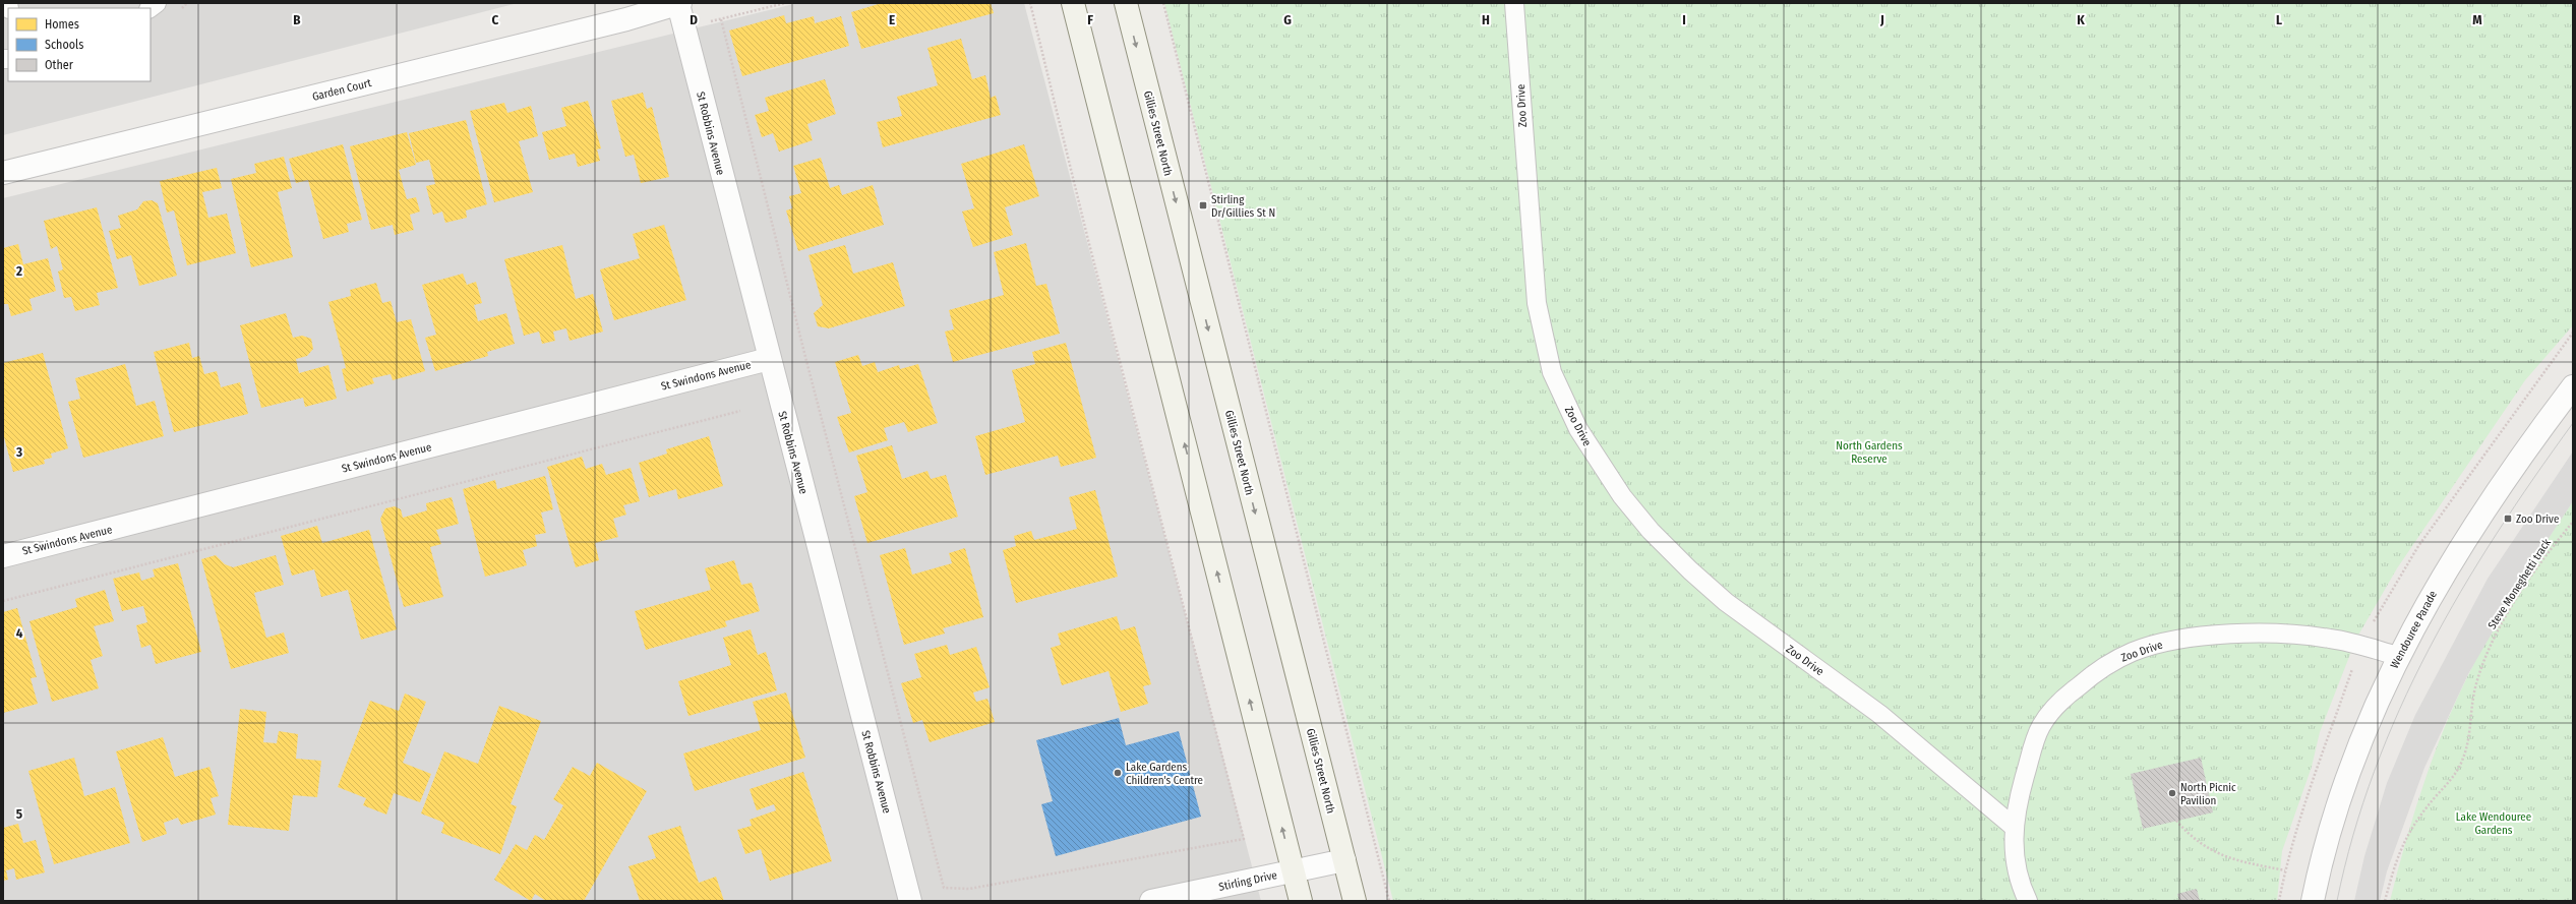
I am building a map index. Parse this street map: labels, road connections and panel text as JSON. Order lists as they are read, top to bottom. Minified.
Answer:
{"streets":{"main road":["Gillies Street North"],"street":["Garden Court","St Robbins Avenue","St Swindons Avenue","Wendouree Parade","Stirling Drive"],"lane":["Zoo Drive"],"path":["Steve Moneghetti track"]},"crossings":[["Garden Court","St Robbins Avenue"],["Zoo Drive","Wendouree Parade"],["St Robbins Avenue","St Swindons Avenue"],["Gillies Street North","Stirling Drive"]],"parks":["North Gardens Reserve","Lake Wendouree Gardens"],"places":{"transit":["Stirling Dr/Gillies St N","Zoo Drive"],"other":["Lake Gardens Children's Centre","North Picnic Pavilion"]},"legend":["Homes","Schools","Other"],"grid":{"columns":["B","C","D","E","F","G","H","I","J","K","L","M"],"rows":["2","3","4","5"]}}
